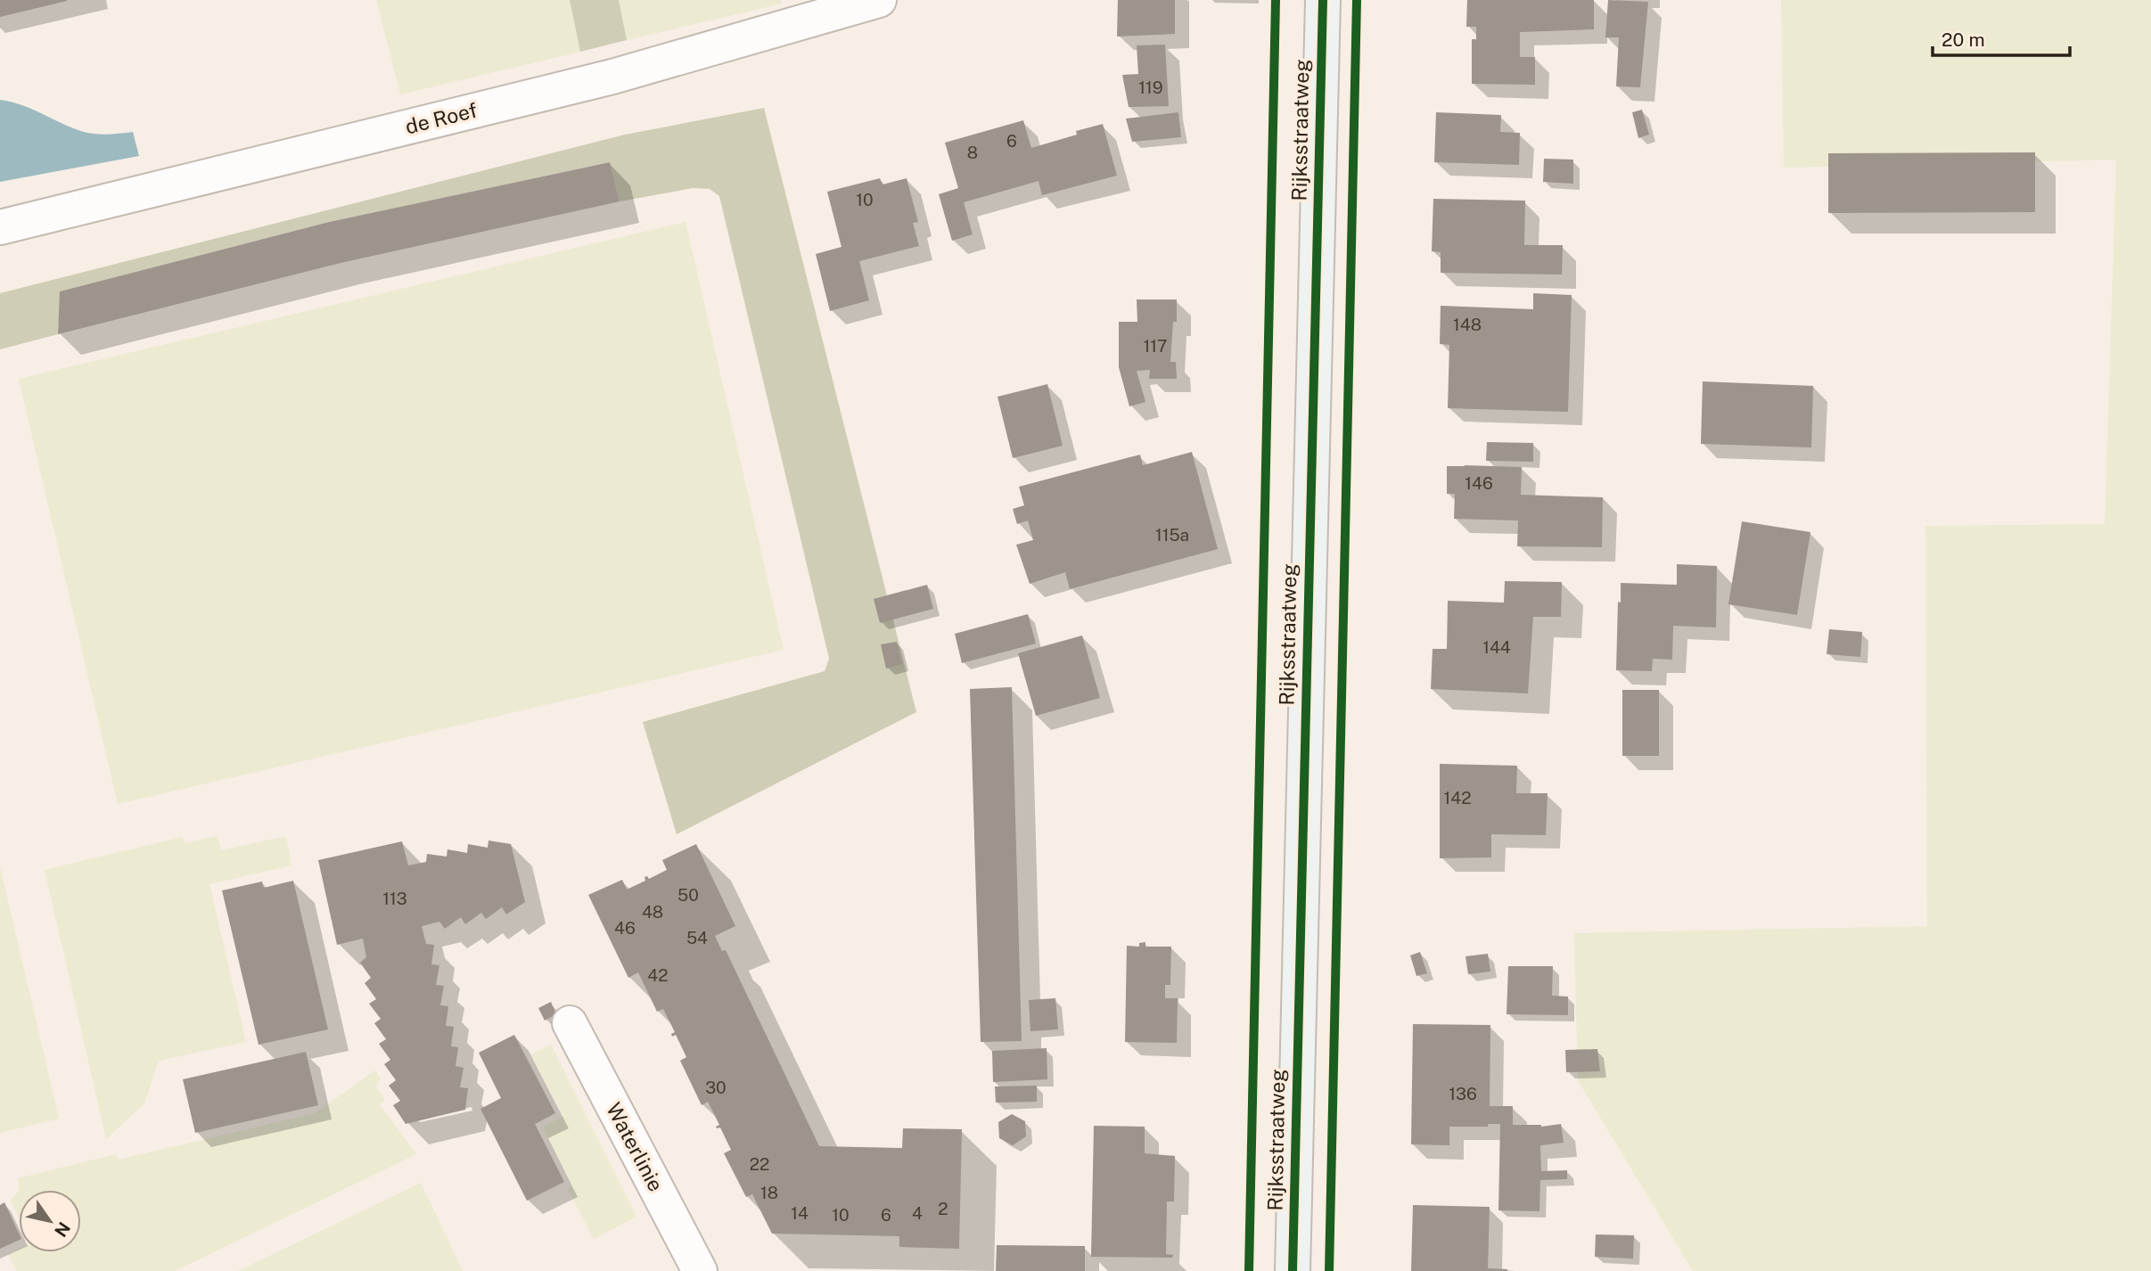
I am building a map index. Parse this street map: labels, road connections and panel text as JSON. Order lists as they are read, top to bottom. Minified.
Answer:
{"streets":{"street":["de Roef","Rijksstraatweg","Waterlinie"]},"house_numbers":["119","6","8","10","148","117","146","115a","144","142","50","113","48","46","54","42","30","136","22","18","2","14","4","10","6"],"scale_bar":"20 m","north":"bottom right"}
